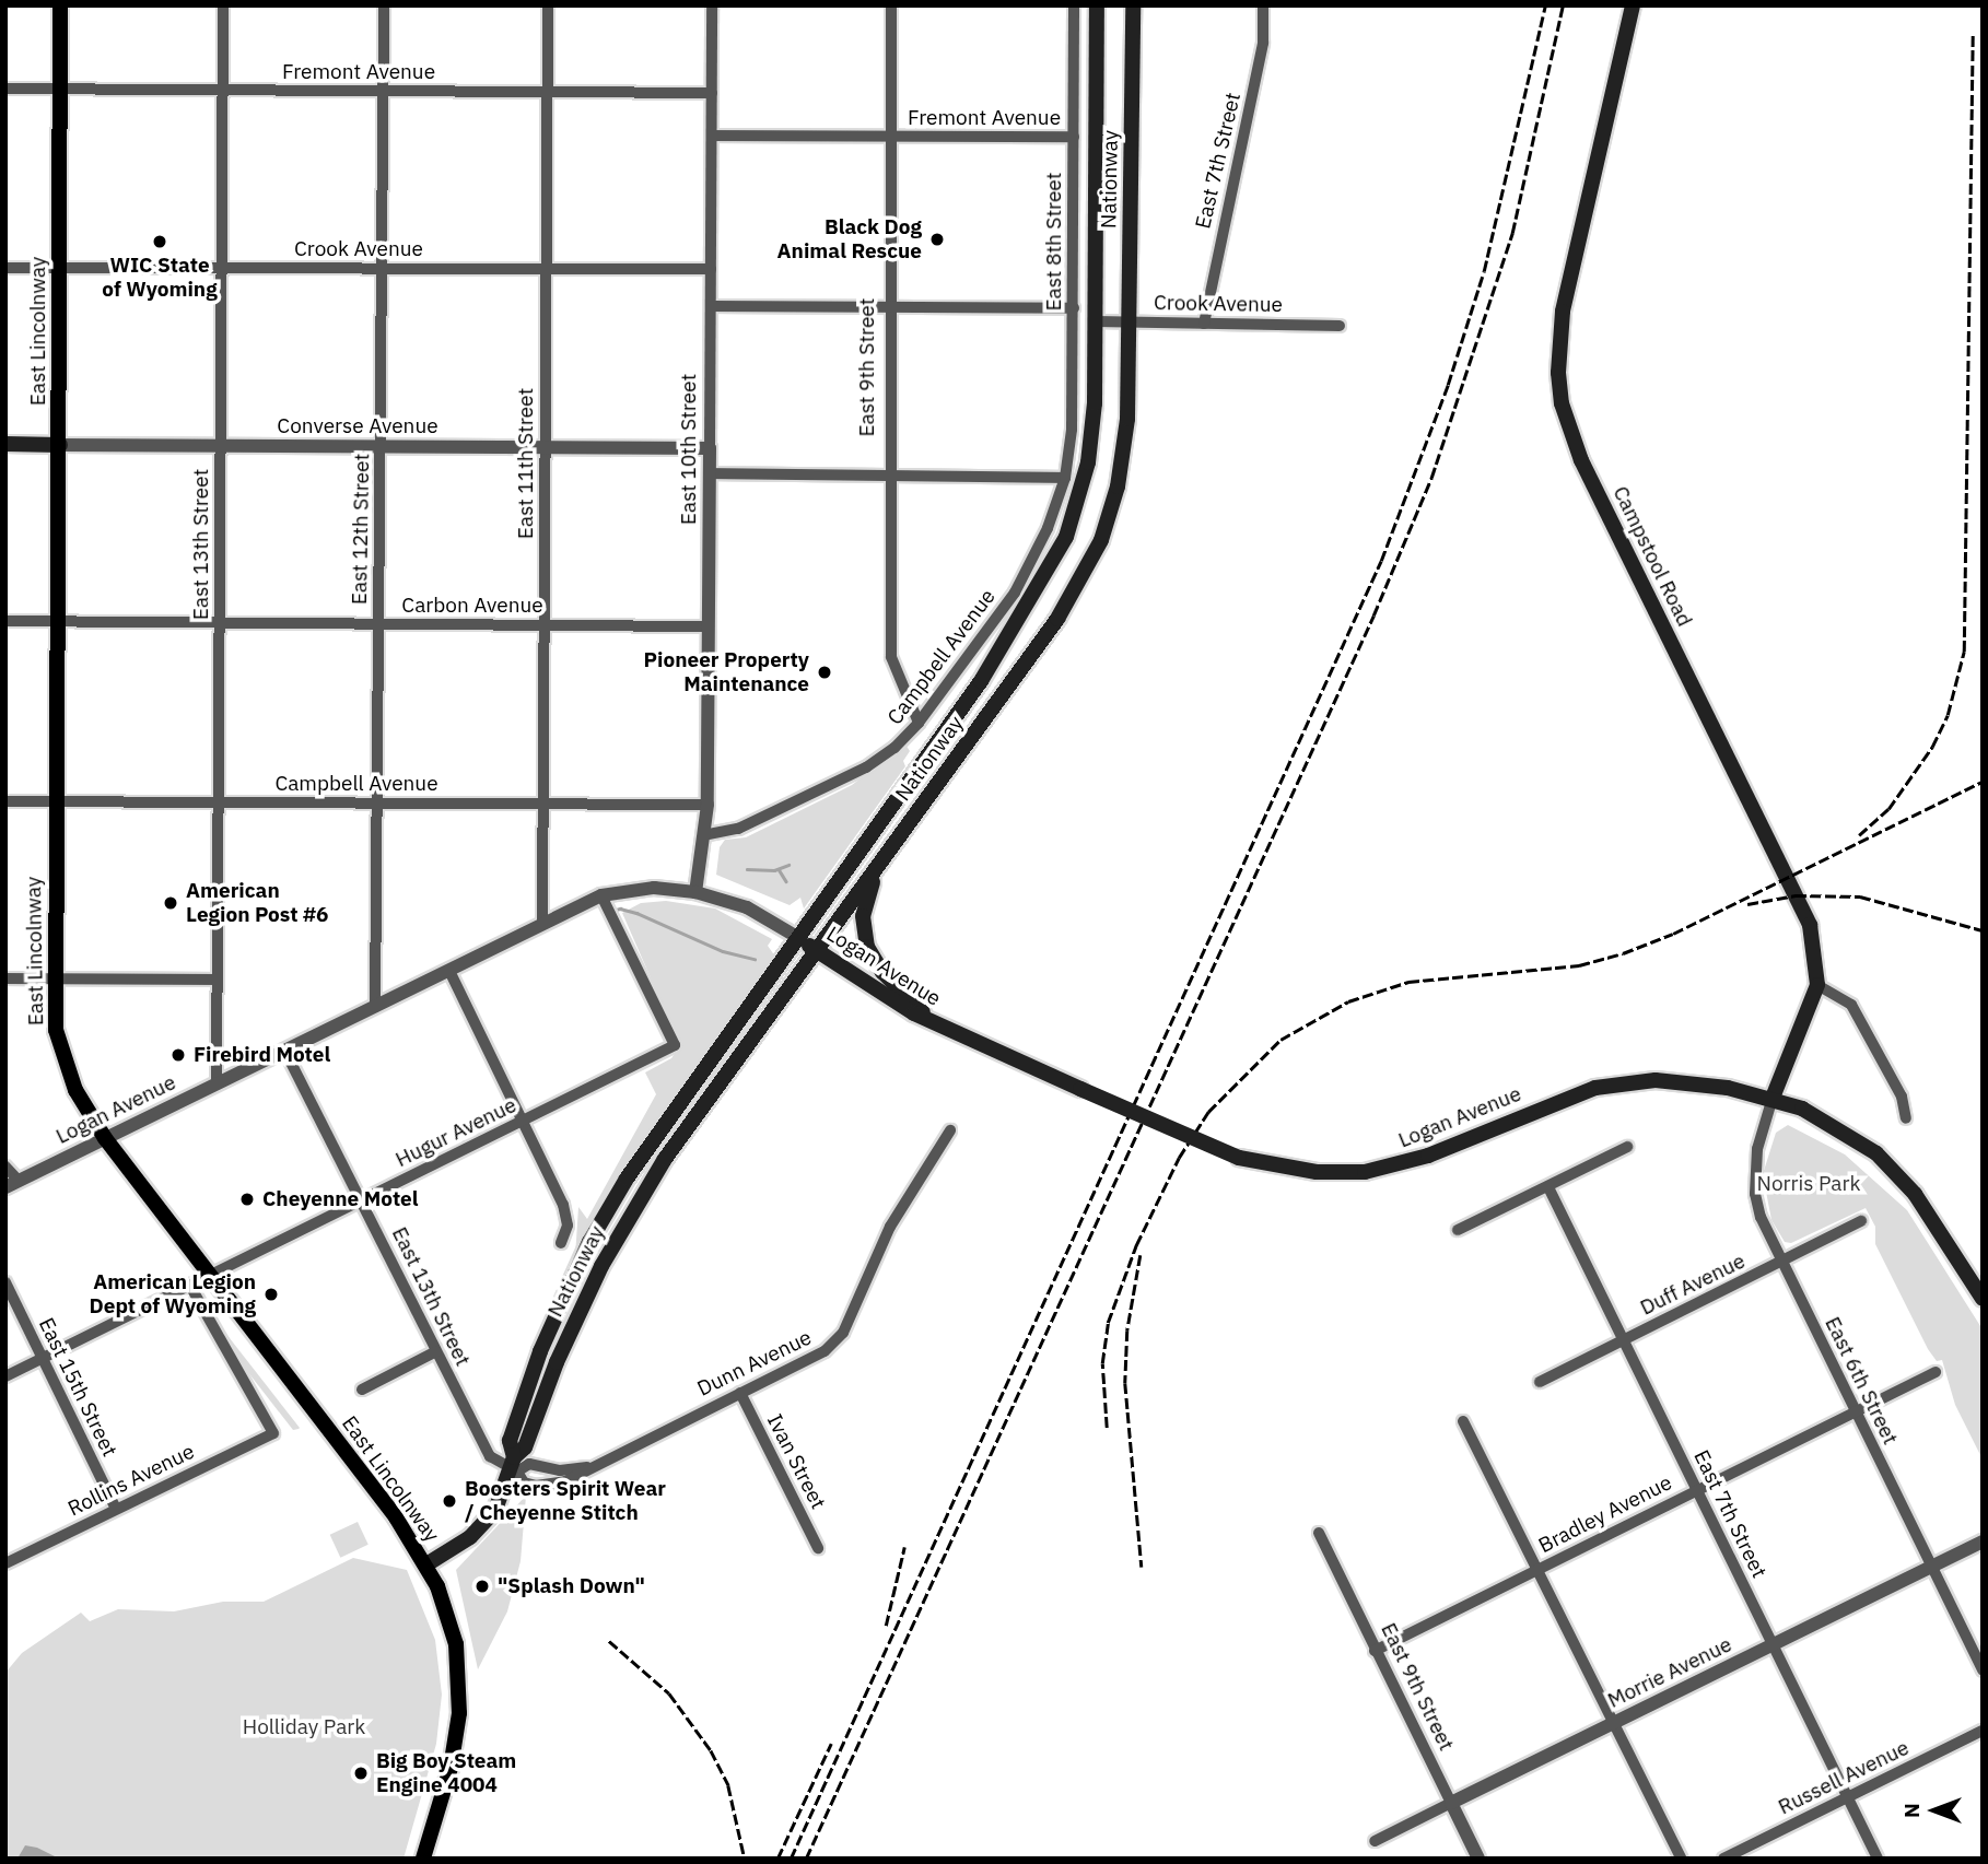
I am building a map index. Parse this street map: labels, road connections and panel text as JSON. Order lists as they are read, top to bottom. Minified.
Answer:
{"streets":{"main road":["Nationway","East Lincolnway","Converse Avenue","Campstool Road","Logan Avenue"],"street":["Fremont Avenue","East 7th Street","East 8th Street","Crook Avenue","East 9th Street","East 10th Street","East 11th Street","East 12th Street","East 13th Street","Carbon Avenue","Campbell Avenue","Hugur Avenue","Duff Avenue","Dunn Avenue","East 6th Street","East 15th Street","Ivan Street","Rollins Avenue","Bradley Avenue","Morrie Avenue","Russell Avenue"]},"crossings":[["Fremont Avenue","East 8th Street"],["Fremont Avenue","East Lincolnway"],["Fremont Avenue","East 9th Street"],["Fremont Avenue","East 10th Street"],["Fremont Avenue","East 11th Street"],["Fremont Avenue","East 12th Street"],["Fremont Avenue","East 13th Street"],["East 7th Street","Crook Avenue"],["East 7th Street","Duff Avenue"],["East 7th Street","Bradley Avenue"],["East 7th Street","Morrie Avenue"],["East 7th Street","Russell Avenue"],["Nationway","Crook Avenue"],["Nationway","East Lincolnway"],["Nationway","East 13th Street"],["Nationway","Logan Avenue"],["Nationway","Dunn Avenue"],["East 8th Street","Campbell Avenue"],["Crook Avenue","East Lincolnway"],["Crook Avenue","East 10th Street"],["Crook Avenue","East 11th Street"],["Crook Avenue","East 12th Street"],["Crook Avenue","East 13th Street"],["East Lincolnway","Converse Avenue"],["East Lincolnway","Carbon Avenue"],["East Lincolnway","Campbell Avenue"],["East Lincolnway","Logan Avenue"],["East Lincolnway","Hugur Avenue"],["East 9th Street","Campbell Avenue"],["East 9th Street","Bradley Avenue"],["East 9th Street","Morrie Avenue"],["Converse Avenue","East 10th Street"],["Converse Avenue","East 11th Street"],["Converse Avenue","East 12th Street"],["Converse Avenue","East 13th Street"],["East 10th Street","Carbon Avenue"],["East 10th Street","Campbell Avenue"],["East 10th Street","Logan Avenue"],["East 11th Street","Carbon Avenue"],["East 11th Street","Campbell Avenue"],["East 11th Street","Logan Avenue"],["East 12th Street","Carbon Avenue"],["East 12th Street","Campbell Avenue"],["East 12th Street","Logan Avenue"],["East 13th Street","Carbon Avenue"],["East 13th Street","Campbell Avenue"],["East 13th Street","Logan Avenue"],["East 13th Street","Hugur Avenue"],["East 13th Street","Dunn Avenue"],["Campstool Road","Logan Avenue"],["Campstool Road","East 6th Street"],["Logan Avenue","Hugur Avenue"],["Logan Avenue","East 6th Street"],["Hugur Avenue","East 15th Street"],["Hugur Avenue","Rollins Avenue"],["Duff Avenue","East 6th Street"],["Dunn Avenue","Ivan Street"],["East 6th Street","Bradley Avenue"],["East 6th Street","Morrie Avenue"],["East 15th Street","Rollins Avenue"]],"parks":["Norris Park","Holliday Park"],"places":["Black Dog Animal Rescue","WIC State of Wyoming","Pioneer Property Maintenance","American Legion Post #6","Firebird Motel","Cheyenne Motel","American Legion Dept of Wyoming","Boosters Spirit Wear / Cheyenne Stitch","\"Splash Down\"","Big Boy Steam Engine 4004"],"north":"left"}
